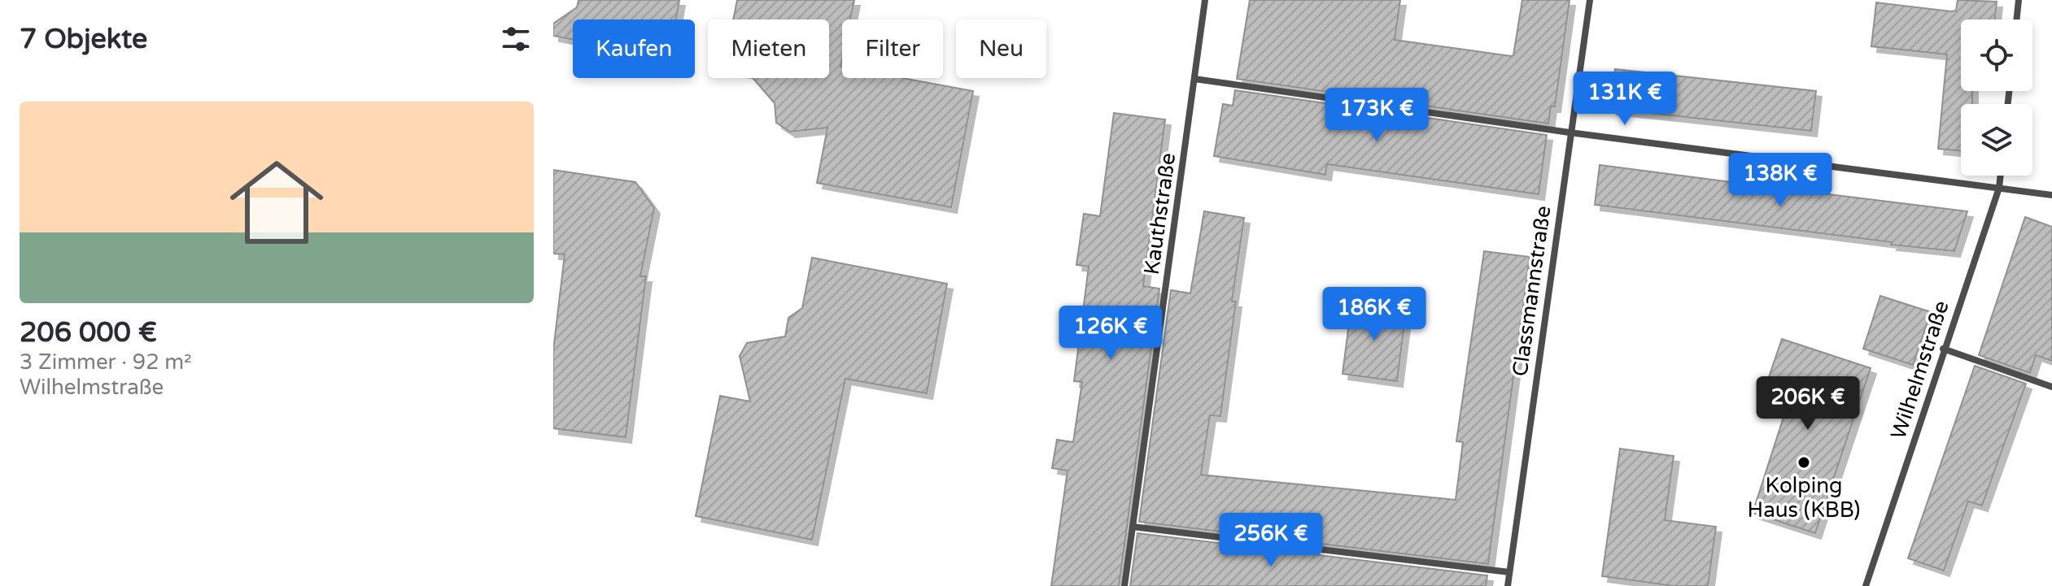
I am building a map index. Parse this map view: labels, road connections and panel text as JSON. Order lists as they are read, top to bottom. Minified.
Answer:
{"streets":{"street":["Kauthstraße","Classmannstraße","Wilhelmstraße"]},"places":["Kolping Haus (KBB)"],"page":{"heading":"7 Objekte","chip":["Kaufen","Mieten","Filter","Neu"],"price":["131K €","173K €","138K €","186K €","126K €","206K €","256K €"],"list":[{"name":"206 000 €","note":"3 Zimmer · 92 m² · Wilhelmstraße"}]}}
